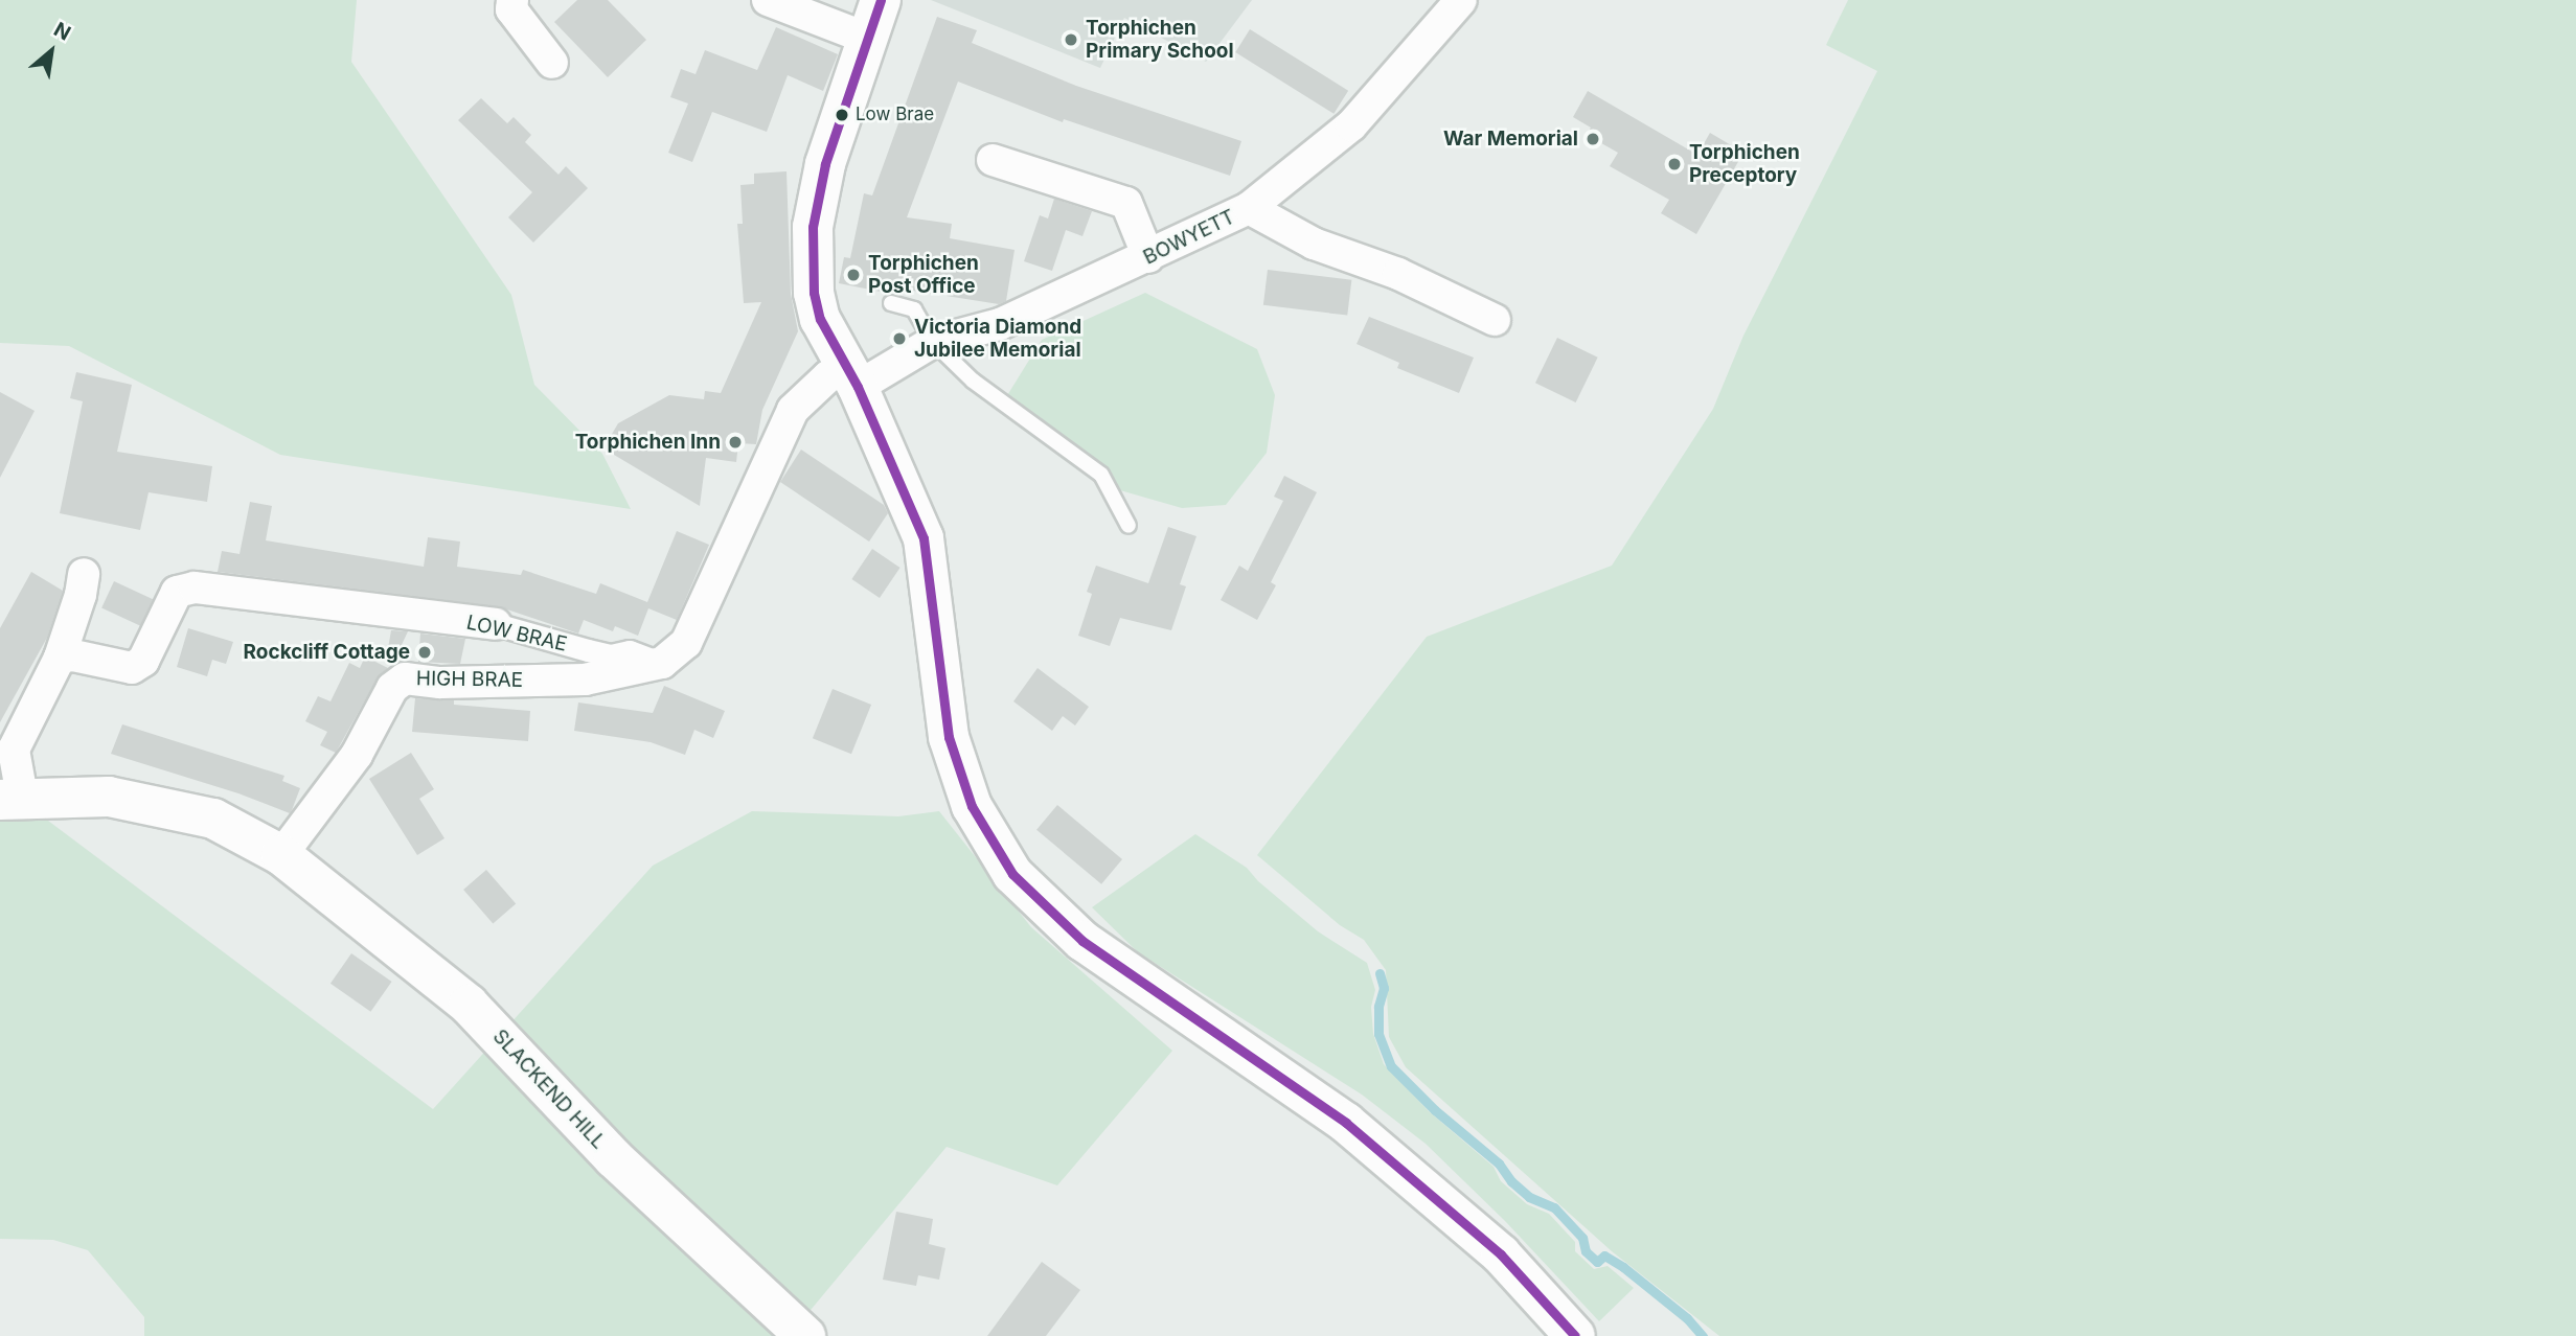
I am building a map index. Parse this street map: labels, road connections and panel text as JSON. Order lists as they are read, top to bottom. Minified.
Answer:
{"streets":{"main road":["SLACKEND HILL"],"street":["BOWYETT","LOW BRAE","HIGH BRAE"]},"crossings":[["LOW BRAE","HIGH BRAE"],["HIGH BRAE","SLACKEND HILL"]],"places":["Torphichen Primary School","Low Brae","War Memorial","Torphichen Preceptory","Torphichen Post Office","Victoria Diamond Jubilee Memorial","Torphichen Inn","Rockcliff Cottage"],"north":"top right"}
